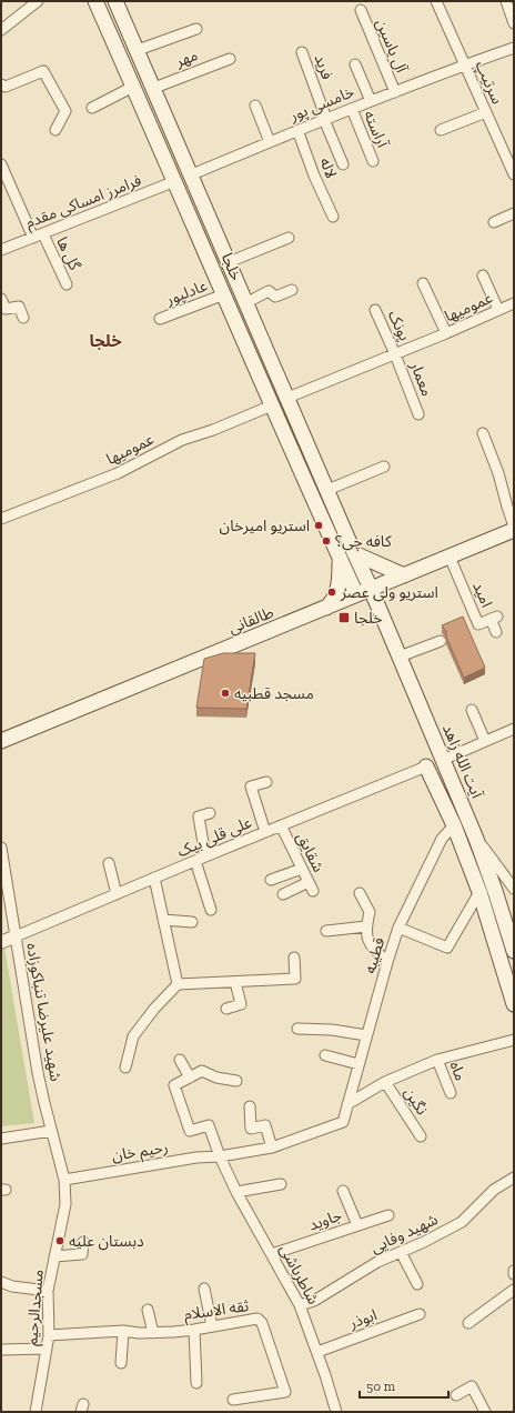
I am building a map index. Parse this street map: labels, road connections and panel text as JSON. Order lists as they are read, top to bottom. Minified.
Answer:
{"streets":{"main road":["خلجا","طالقانی","آیت الله زاهد"],"street":["آل یاسین","مهر","فرید","سرتیپ","خامسی پور","آراسته","لاله","فرامرز امساکی مقدم","گل ها","عادلپور","عمومیها","پونک","معمار","امید","علی قلی بیک","شقایق","قطیبه","شهید علیرضا تنباکوزاده","ماه","نگین","رحیم خان","جاوید","شهید وفایی","شاطرباشی","مسجدالرحیم","ثقه الاسلام","ابوذر"]},"crossings":[["آل یاسین","خامسی پور"],["مهر","خلجا"],["فرید","خامسی پور"],["سرتیپ","خامسی پور"],["خامسی پور","آراسته"],["خامسی پور","لاله"],["خامسی پور","خلجا"],["فرامرز امساکی مقدم","گل ها"],["فرامرز امساکی مقدم","خلجا"],["خلجا","عادلپور"],["خلجا","عمومیها"],["خلجا","طالقانی"],["خلجا","آیت الله زاهد"],["عمومیها","پونک"],["عمومیها","معمار"],["پونک","معمار"],["امید","طالقانی"],["طالقانی","آیت الله زاهد"],["علی قلی بیک","شقایق"],["علی قلی بیک","شهید علیرضا تنباکوزاده"],["قطیبه","رحیم خان"],["قطیبه","شاطرباشی"],["شهید علیرضا تنباکوزاده","رحیم خان"],["شهید علیرضا تنباکوزاده","مسجدالرحیم"],["رحیم خان","شاطرباشی"],["رحیم خان","مسجدالرحیم"],["جاوید","شاطرباشی"],["شهید وفایی","شاطرباشی"],["شاطرباشی","ابوذر"],["مسجدالرحیم","ثقه الاسلام"]],"districts":["خلجا"],"places":{"other":["استریو امیرخان","کافه چی؟","استریو ولی عصر","مسجد قطبیه","دبستان علیه"],"transit":["خلجا"]},"scale_bar":"50 m"}
